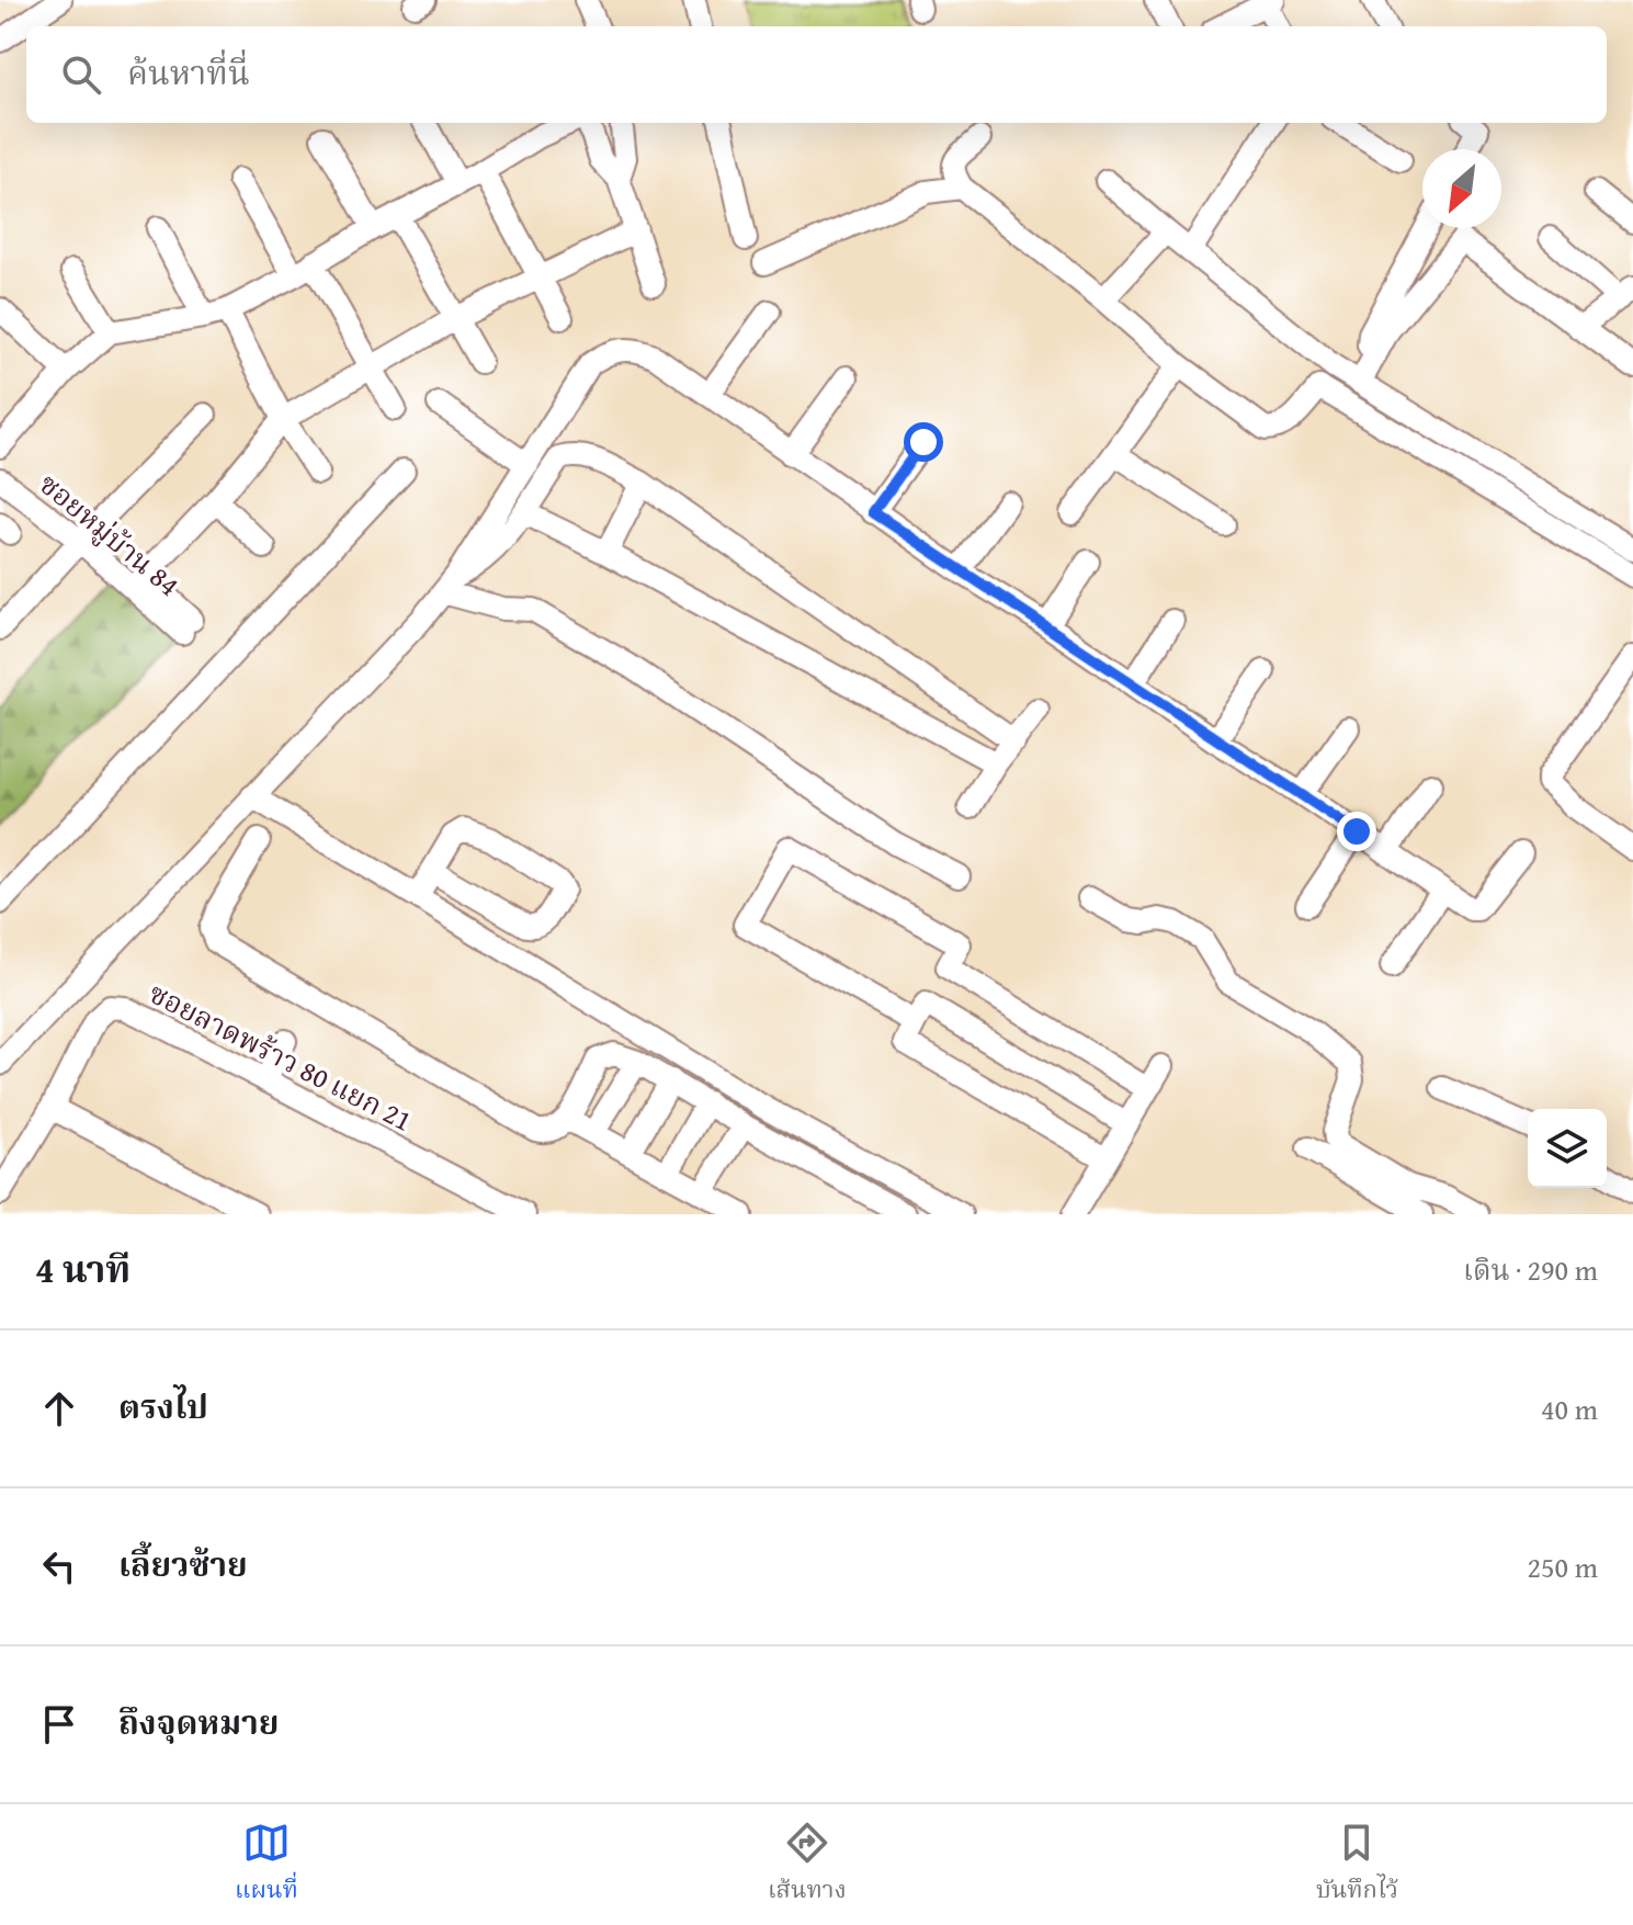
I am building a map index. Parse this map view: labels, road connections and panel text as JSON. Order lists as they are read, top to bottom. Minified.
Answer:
{"streets":{"street":["ซอยหมู่บ้าน 84","ซอยลาดพร้าว 80 แยก 21"]},"north":"bottom left","page":{"search":"ค้นหาที่นี่","heading":["4 นาที","เดิน · 290 m"],"list":[["ตรงไป","40 m"],["เลี้ยวซ้าย","250 m"],"ถึงจุดหมาย"],"nav":["แผนที่","เส้นทาง","บันทึกไว้"]}}
